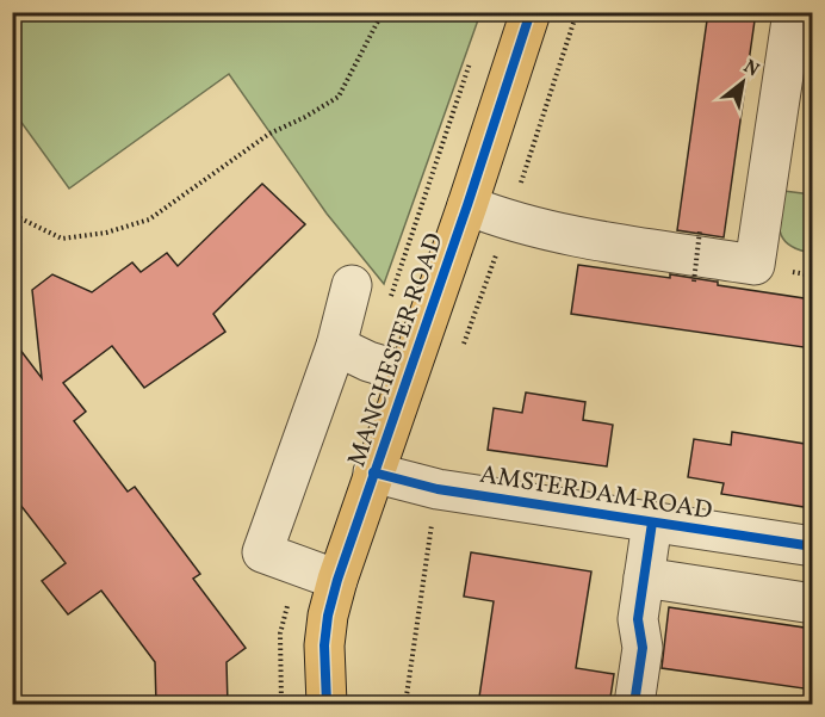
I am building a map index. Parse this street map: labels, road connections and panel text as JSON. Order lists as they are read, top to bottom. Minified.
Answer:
{"streets":{"main road":["MANCHESTER ROAD"],"street":["AMSTERDAM ROAD"]},"crossings":[["MANCHESTER ROAD","AMSTERDAM ROAD"]],"north":"top right"}
